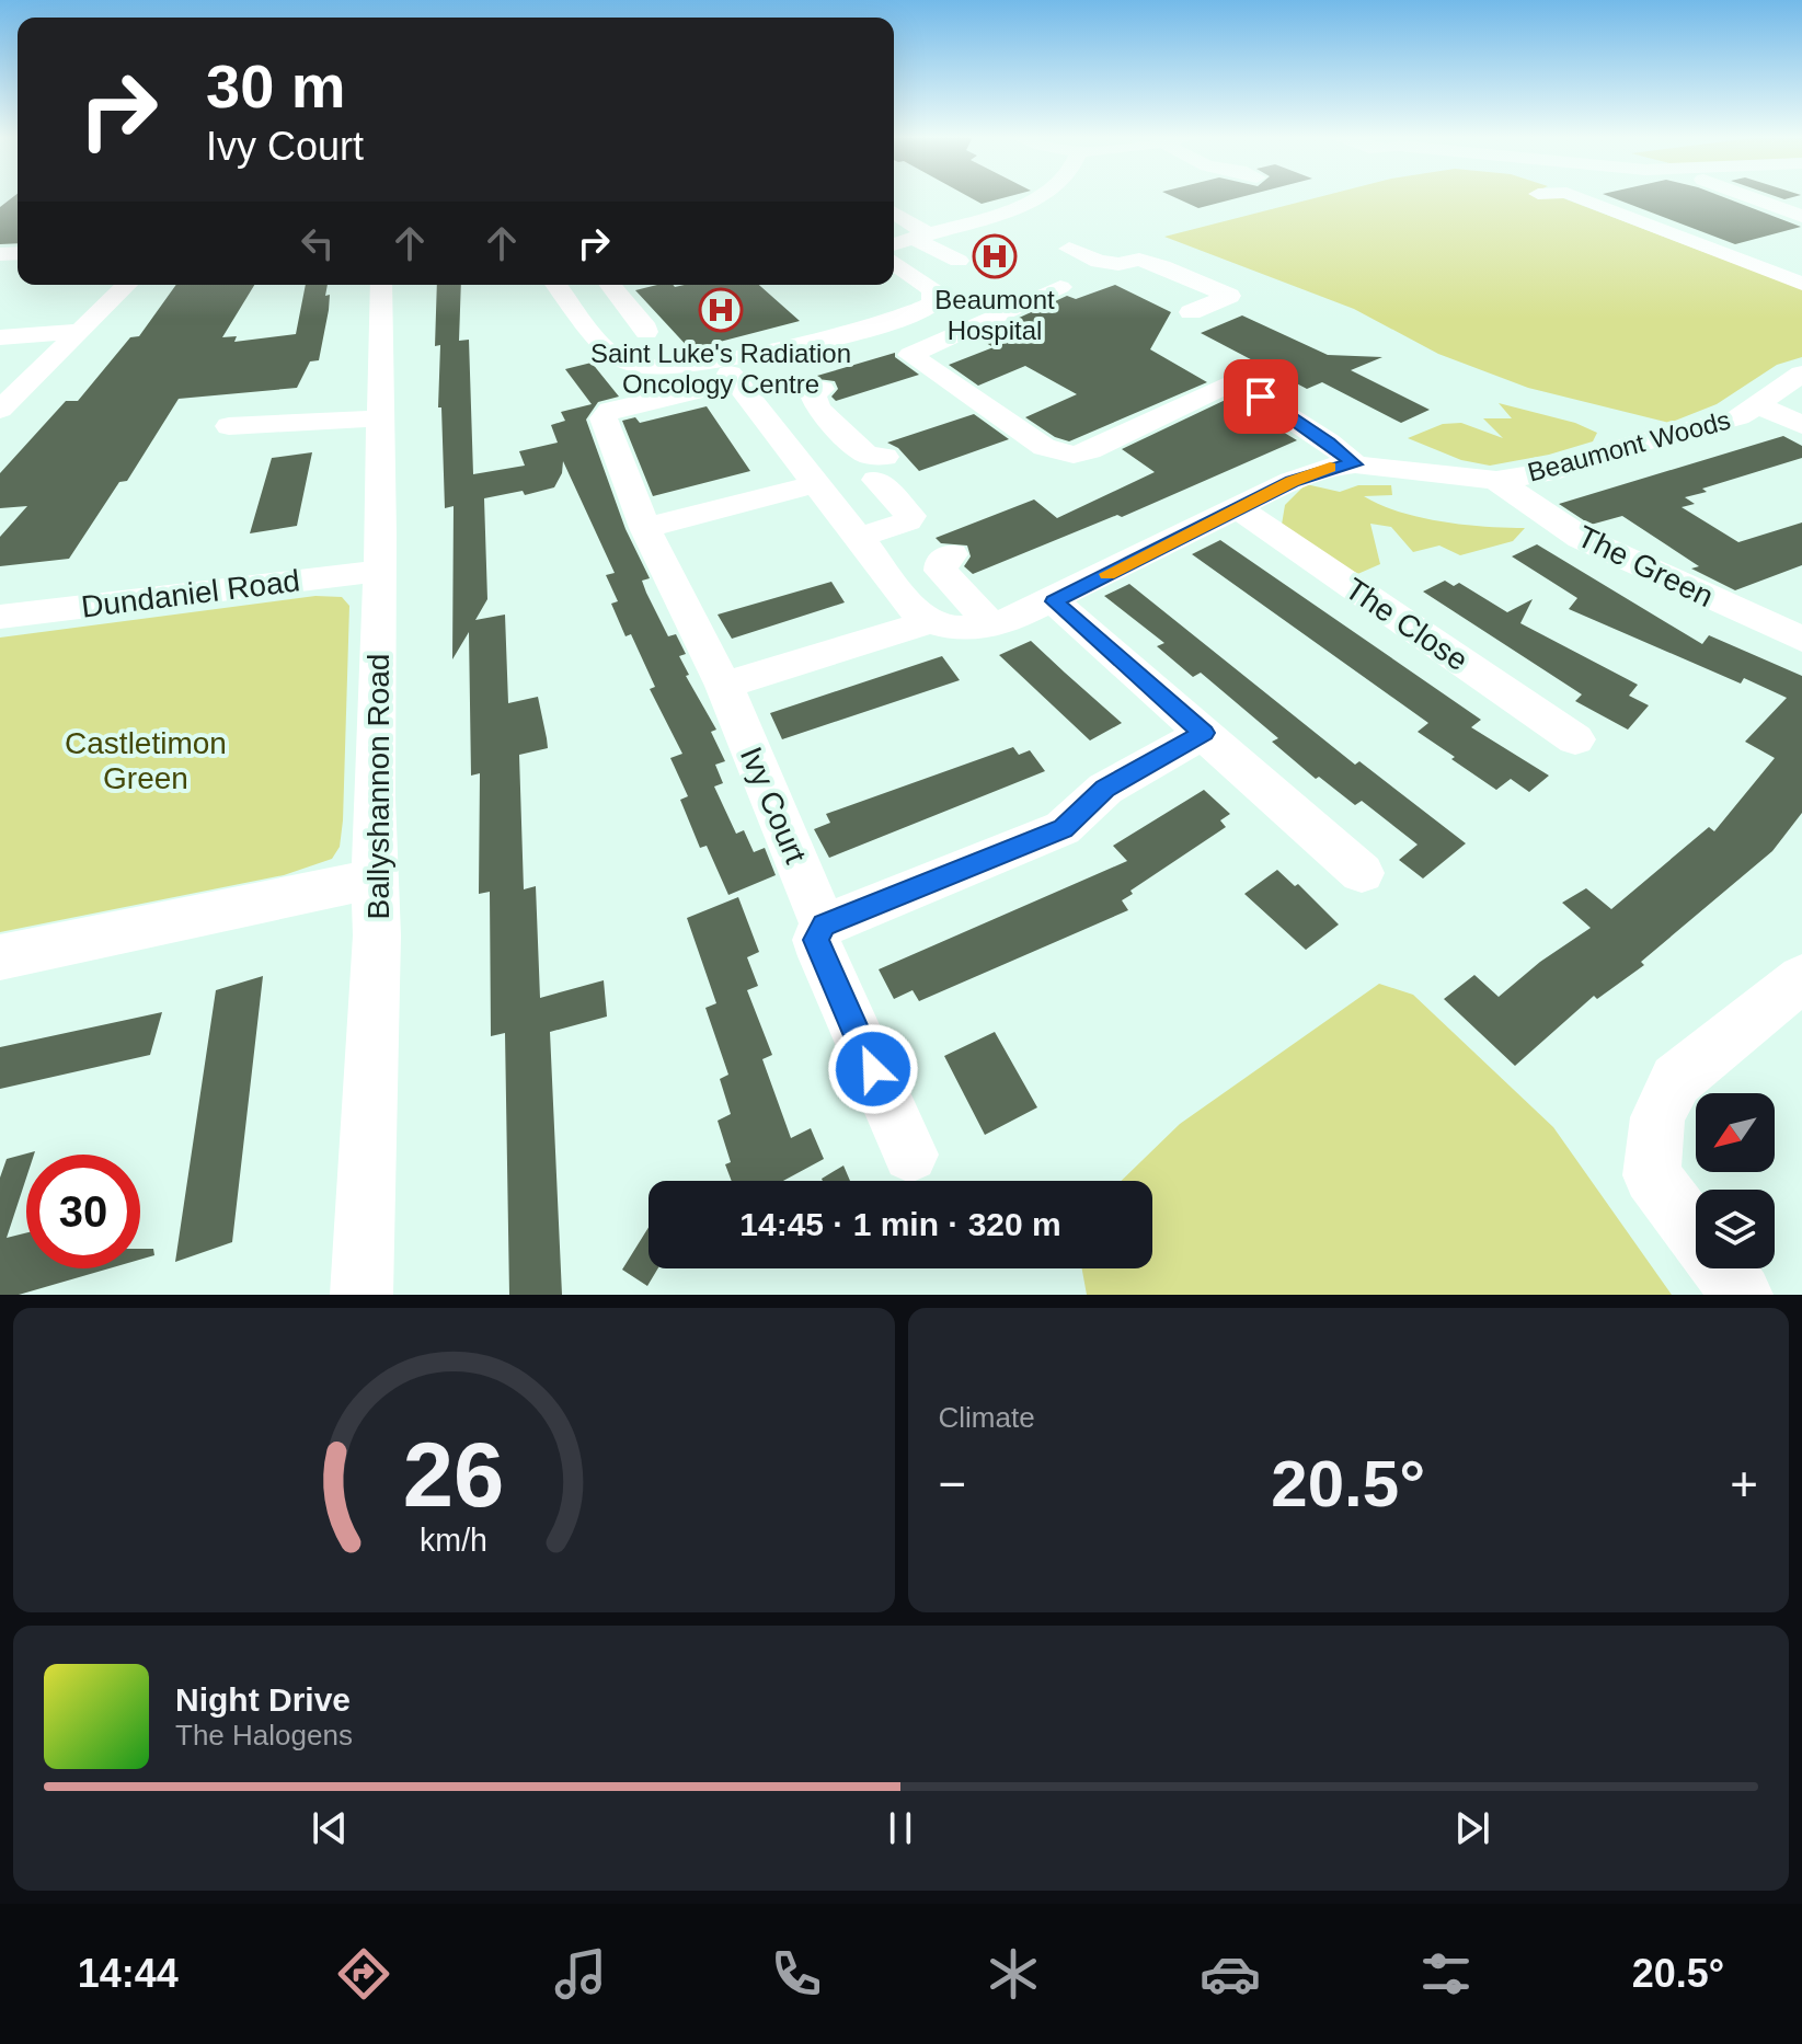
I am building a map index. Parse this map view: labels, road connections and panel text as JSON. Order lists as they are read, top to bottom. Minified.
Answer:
{"streets":{"street":["Beaumont Woods","The Green","Dundaniel Road","The Close","Ballyshannon Road","Ivy Court"]},"crossings":[["Beaumont Woods","The Green"],["Dundaniel Road","Ballyshannon Road"]],"parks":["Castletimon Green"],"places":{"hospital":["Beaumont Hospital","Saint Luke's Radiation Oncology Centre"]},"north":"bottom left","page":{"turn":["30 m","Ivy Court"],"limit":"30","trip":"14:45 · 1 min · 320 m","tile":"Climate","heat":["−","20.5°","+"],"song":["Night Drive","The Halogens"],"tabs":["14:44","20.5°"],"gauge":["26","km/h"]}}
